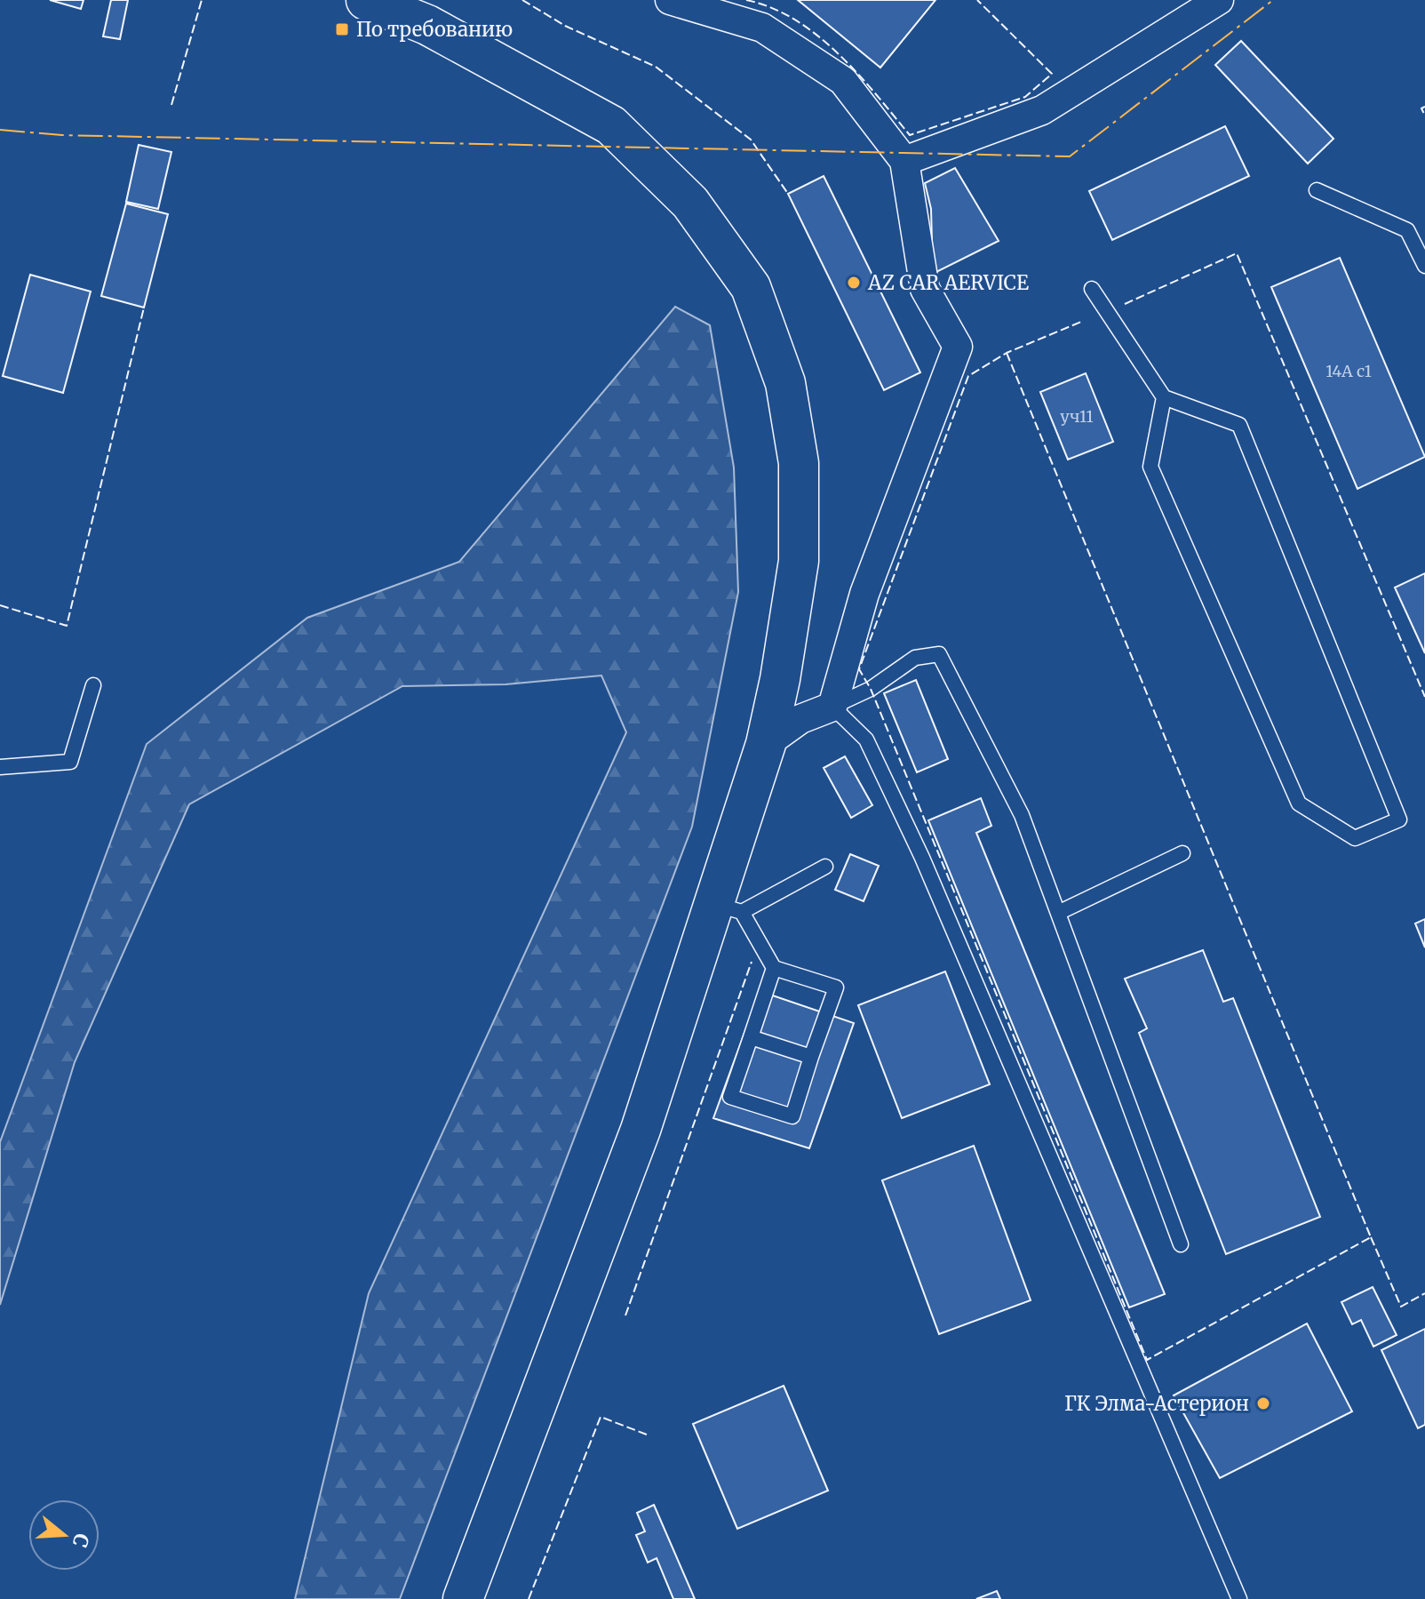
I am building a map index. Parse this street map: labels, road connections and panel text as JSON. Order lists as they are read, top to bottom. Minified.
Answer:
{"places":{"transit":["По требованию"],"other":["AZ CAR AERVICE","ГК Элма-Астерион"]},"house_numbers":["14А с1","уч11"],"north":"right"}
